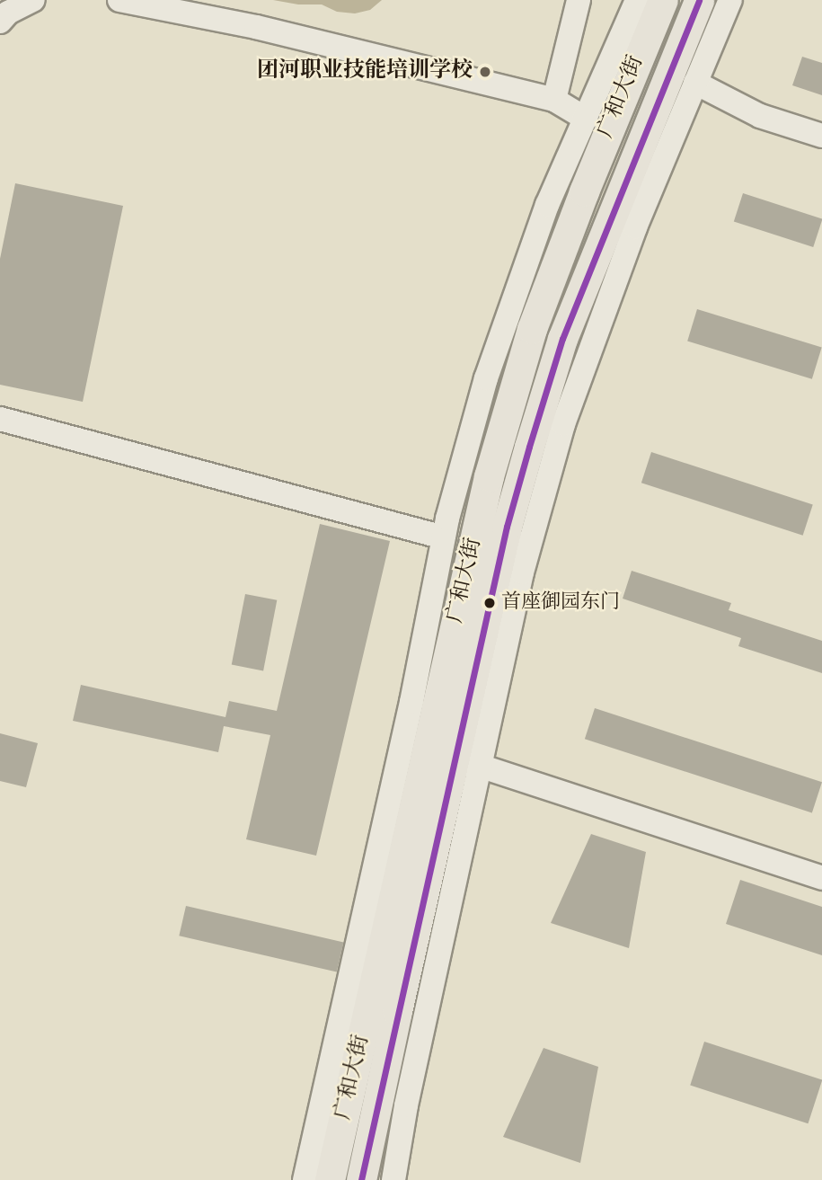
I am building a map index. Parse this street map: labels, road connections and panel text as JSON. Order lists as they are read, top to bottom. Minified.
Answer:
{"streets":{"main road":["广和大街"]},"places":["团河职业技能培训学校","首座御园东门"]}
